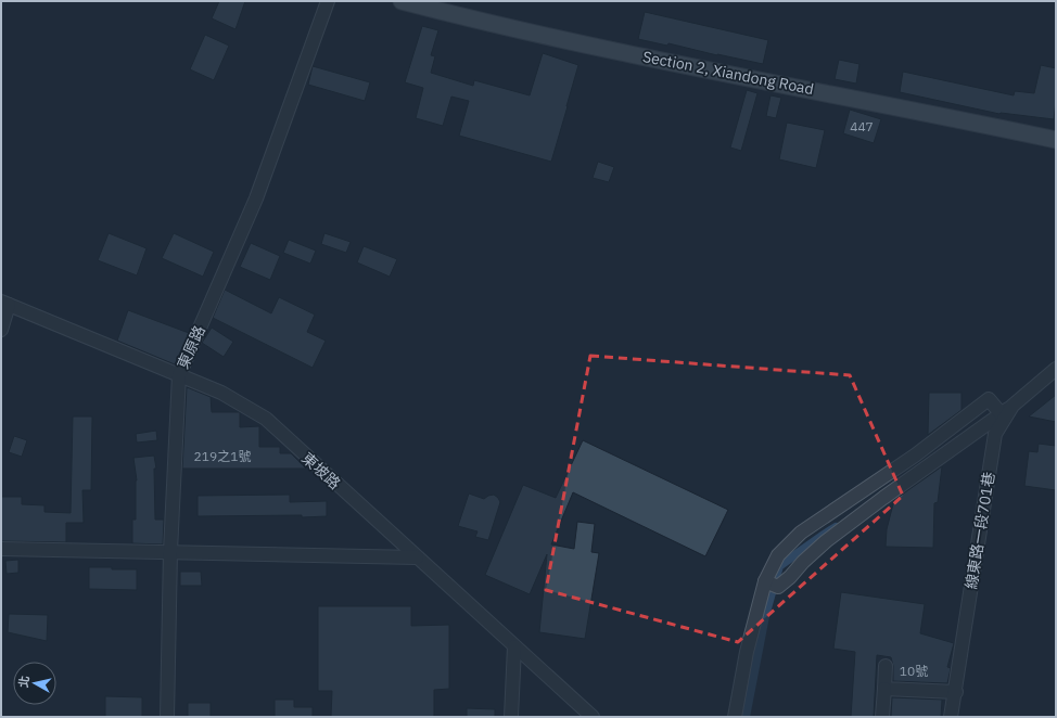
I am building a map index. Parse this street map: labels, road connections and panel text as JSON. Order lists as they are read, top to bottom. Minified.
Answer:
{"streets":{"main road":["Section 2, Xiandong Road"],"street":["東原路","東坡路","線東路一段701巷"]},"crossings":[["東原路","東坡路"]],"house_numbers":["447","219之1號","10號"],"north":"left"}
